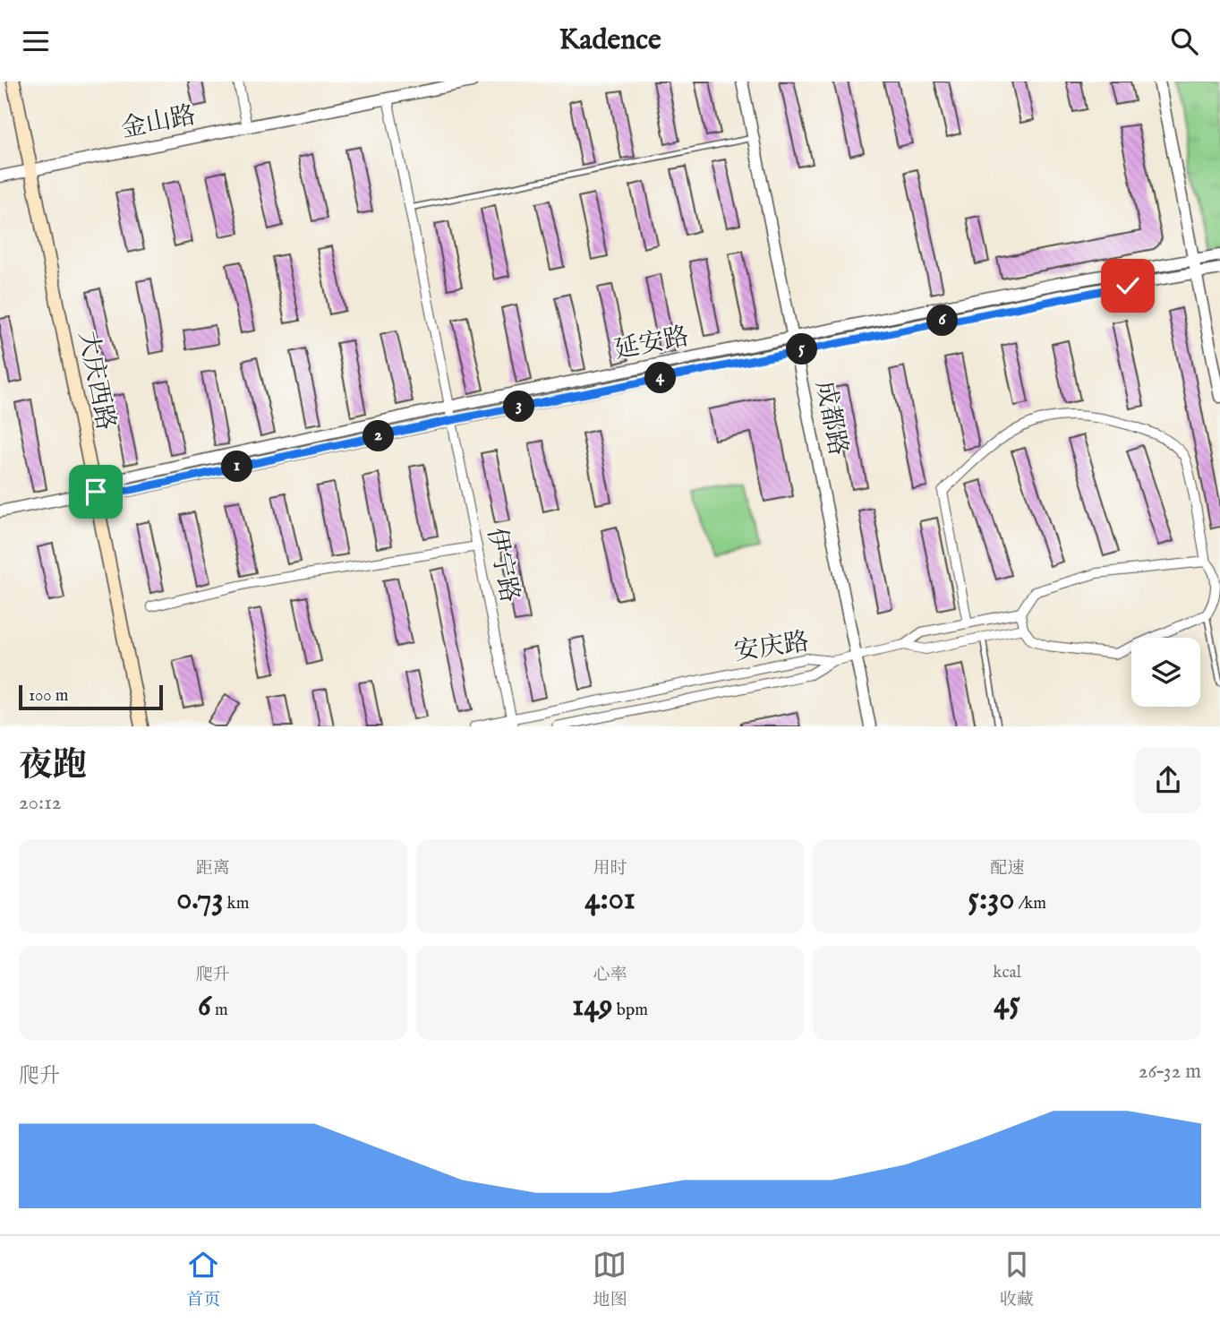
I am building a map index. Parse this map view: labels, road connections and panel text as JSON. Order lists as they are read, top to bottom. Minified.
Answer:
{"streets":{"main road":["大庆西路"],"street":["金山路","延安路","成都路","伊宁路","安庆路"]},"crossings":[["金山路","大庆西路"],["延安路","大庆西路"],["延安路","成都路"],["延安路","伊宁路"],["伊宁路","安庆路"]],"scale_bar":"100 m","page":{"header":"Kadence","pins":["6","5","4","3","2","1"],"scale":"100 m","heading":["夜跑","20:12"],"stats":[["距离","0.73 km"],["用时","4:01"],["配速","5:30 /km"],["爬升","6 m"],["心率","149 bpm"],["kcal","45"]],"chart":["爬升","26–32 m"],"tabs":["首页","地图","收藏"]}}
